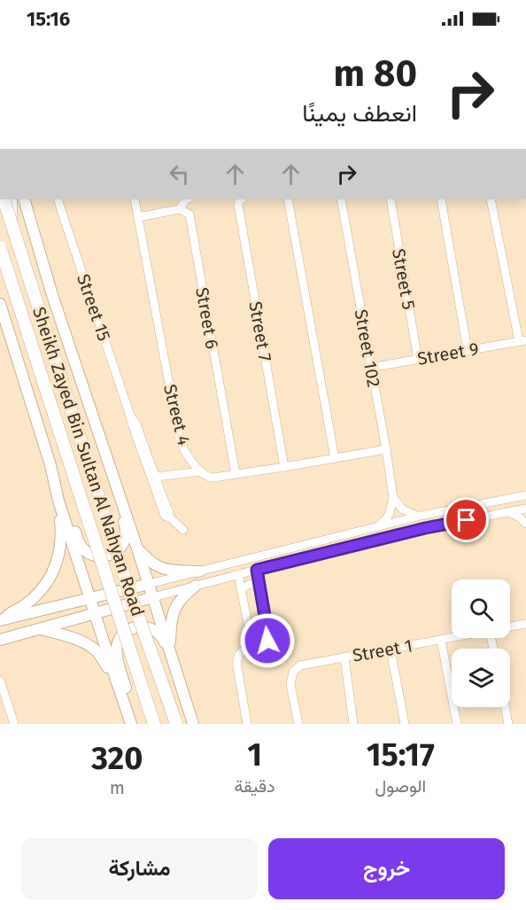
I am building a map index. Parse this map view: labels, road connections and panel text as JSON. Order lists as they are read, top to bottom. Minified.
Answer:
{"streets":{"highway":["Sheikh Zayed Bin Sultan Al Nahyan Road"],"street":["Street 5","Street 15","Street 6","Street 7","Street 102","Street 9","Street 4","Street 1"]},"crossings":[["Street 5","Street 9"],["Street 102","Street 9"]],"page":{"status":"15:16","turn":["80 m","انعطف يمينًا"],"eta":["15:17","الوصول","1","دقيقة","320","m"],"buttons":["خروج","مشاركة"]}}
